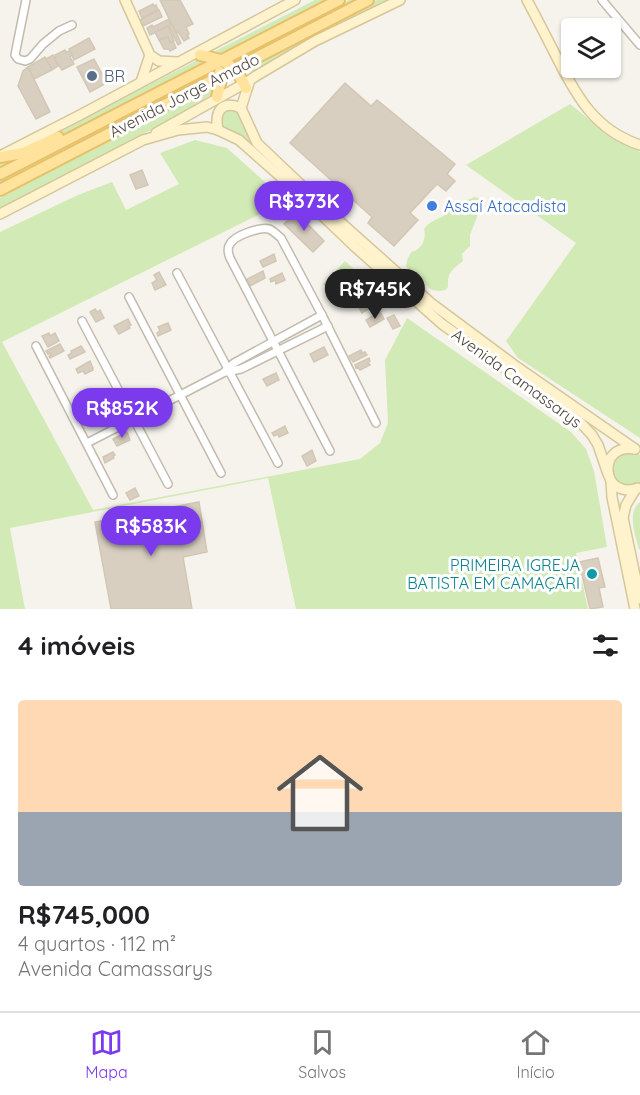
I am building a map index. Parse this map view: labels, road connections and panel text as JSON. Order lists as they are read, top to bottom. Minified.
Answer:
{"streets":{"main road":["Avenida Jorge Amado"],"street":["Avenida Camassarys"]},"places":["BR","Assaí Atacadista","PRIMEIRA IGREJA BATISTA EM CAMAÇARI"],"page":{"price":["R$373K","R$745K","R$852K","R$583K"],"heading":"4 imóveis","list":[{"name":"R$745,000","note":"4 quartos · 112 m² · Avenida Camassarys"}],"tabs":["Mapa","Salvos","Início"]}}
